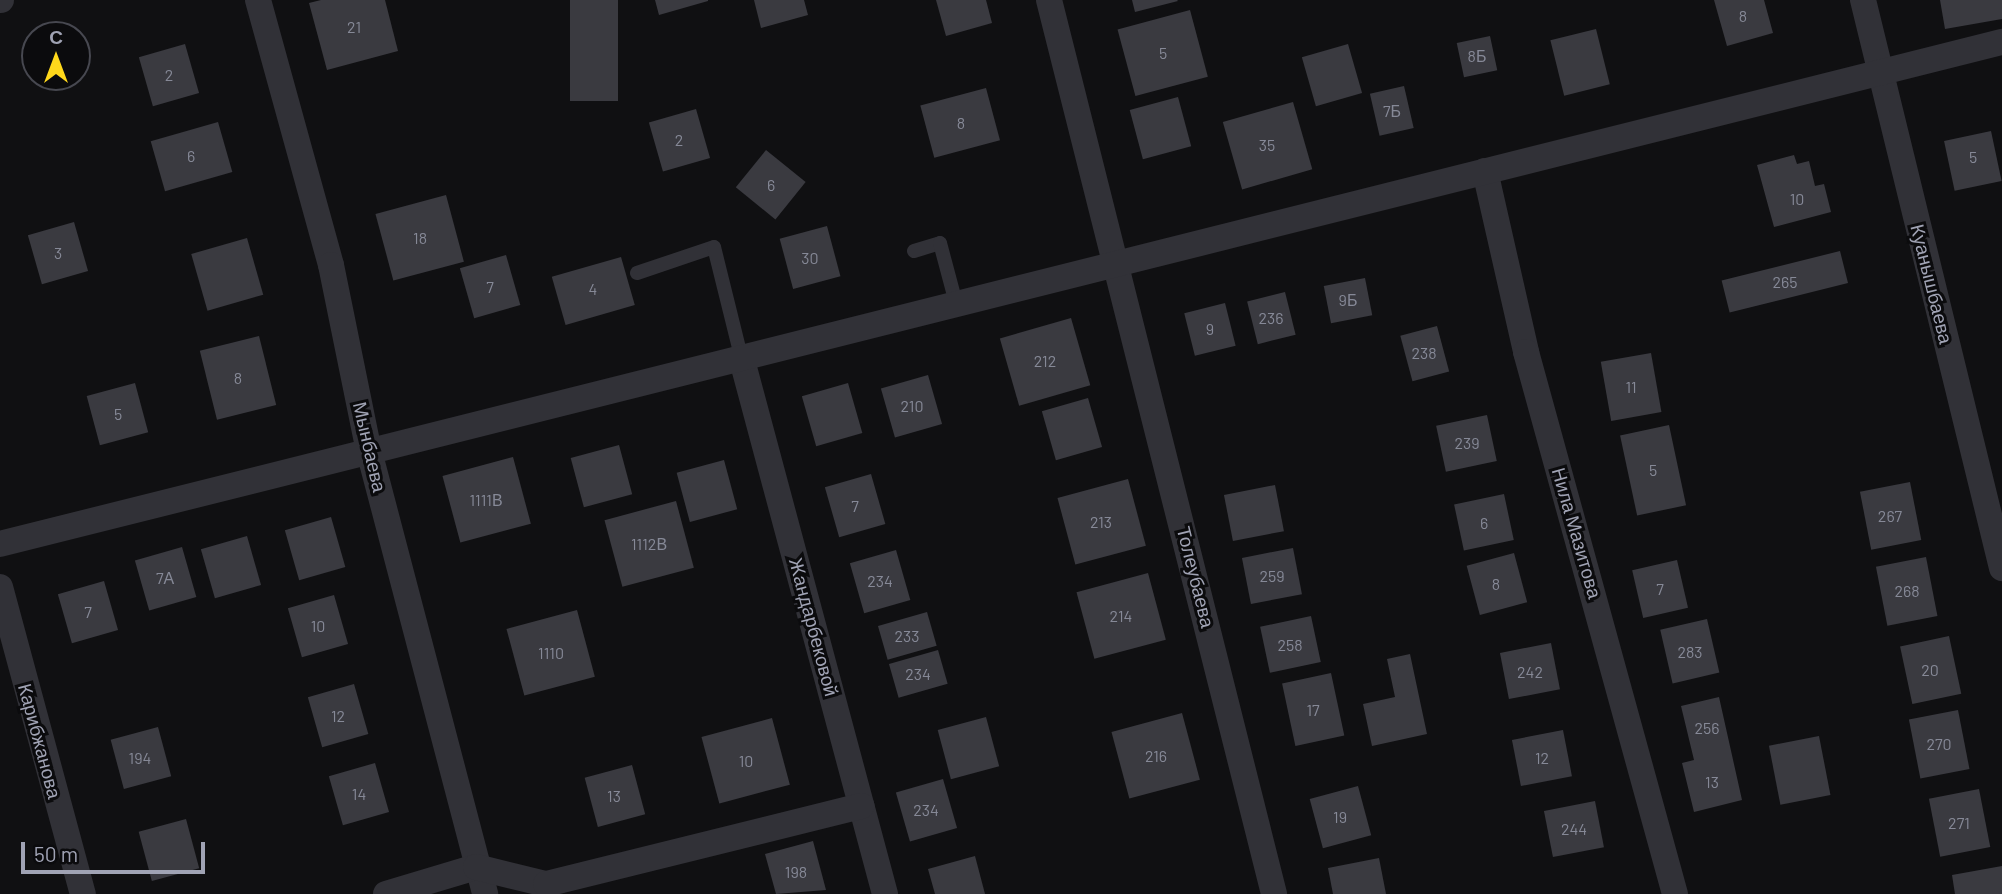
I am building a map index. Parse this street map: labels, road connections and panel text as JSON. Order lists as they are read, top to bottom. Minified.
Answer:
{"streets":{"street":["Куанышбаева","Мынбаева","Нила Мазитова","Толеубаева","Жандарбековой","Карибжанова"]},"house_numbers":["8","21","5","8Б","2","7Б","8","2","35","6","5","6","10","18","3","30","265","7","4","9Б","236","9","238","212","8","11","210","5","239","5","1111В","7","267","213","6","1112В","259","7А","234","8","7","268","7","214","10","233","258","283","1110","20","242","234","17","12","256","270","216","194","12","10","13","14","13","234","19","271","244","198"],"scale_bar":"50 m","north":"top"}
